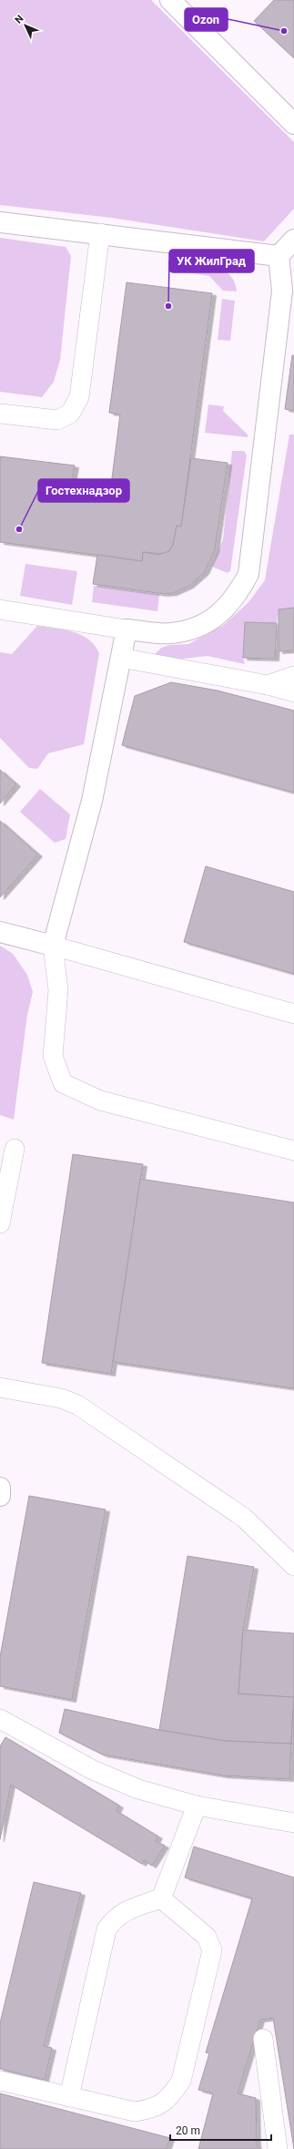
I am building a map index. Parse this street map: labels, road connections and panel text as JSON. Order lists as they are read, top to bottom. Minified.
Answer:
{"places":["Ozon","УК ЖилГрад","Гостехнадзор"],"scale_bar":"20 m","north":"top left"}
